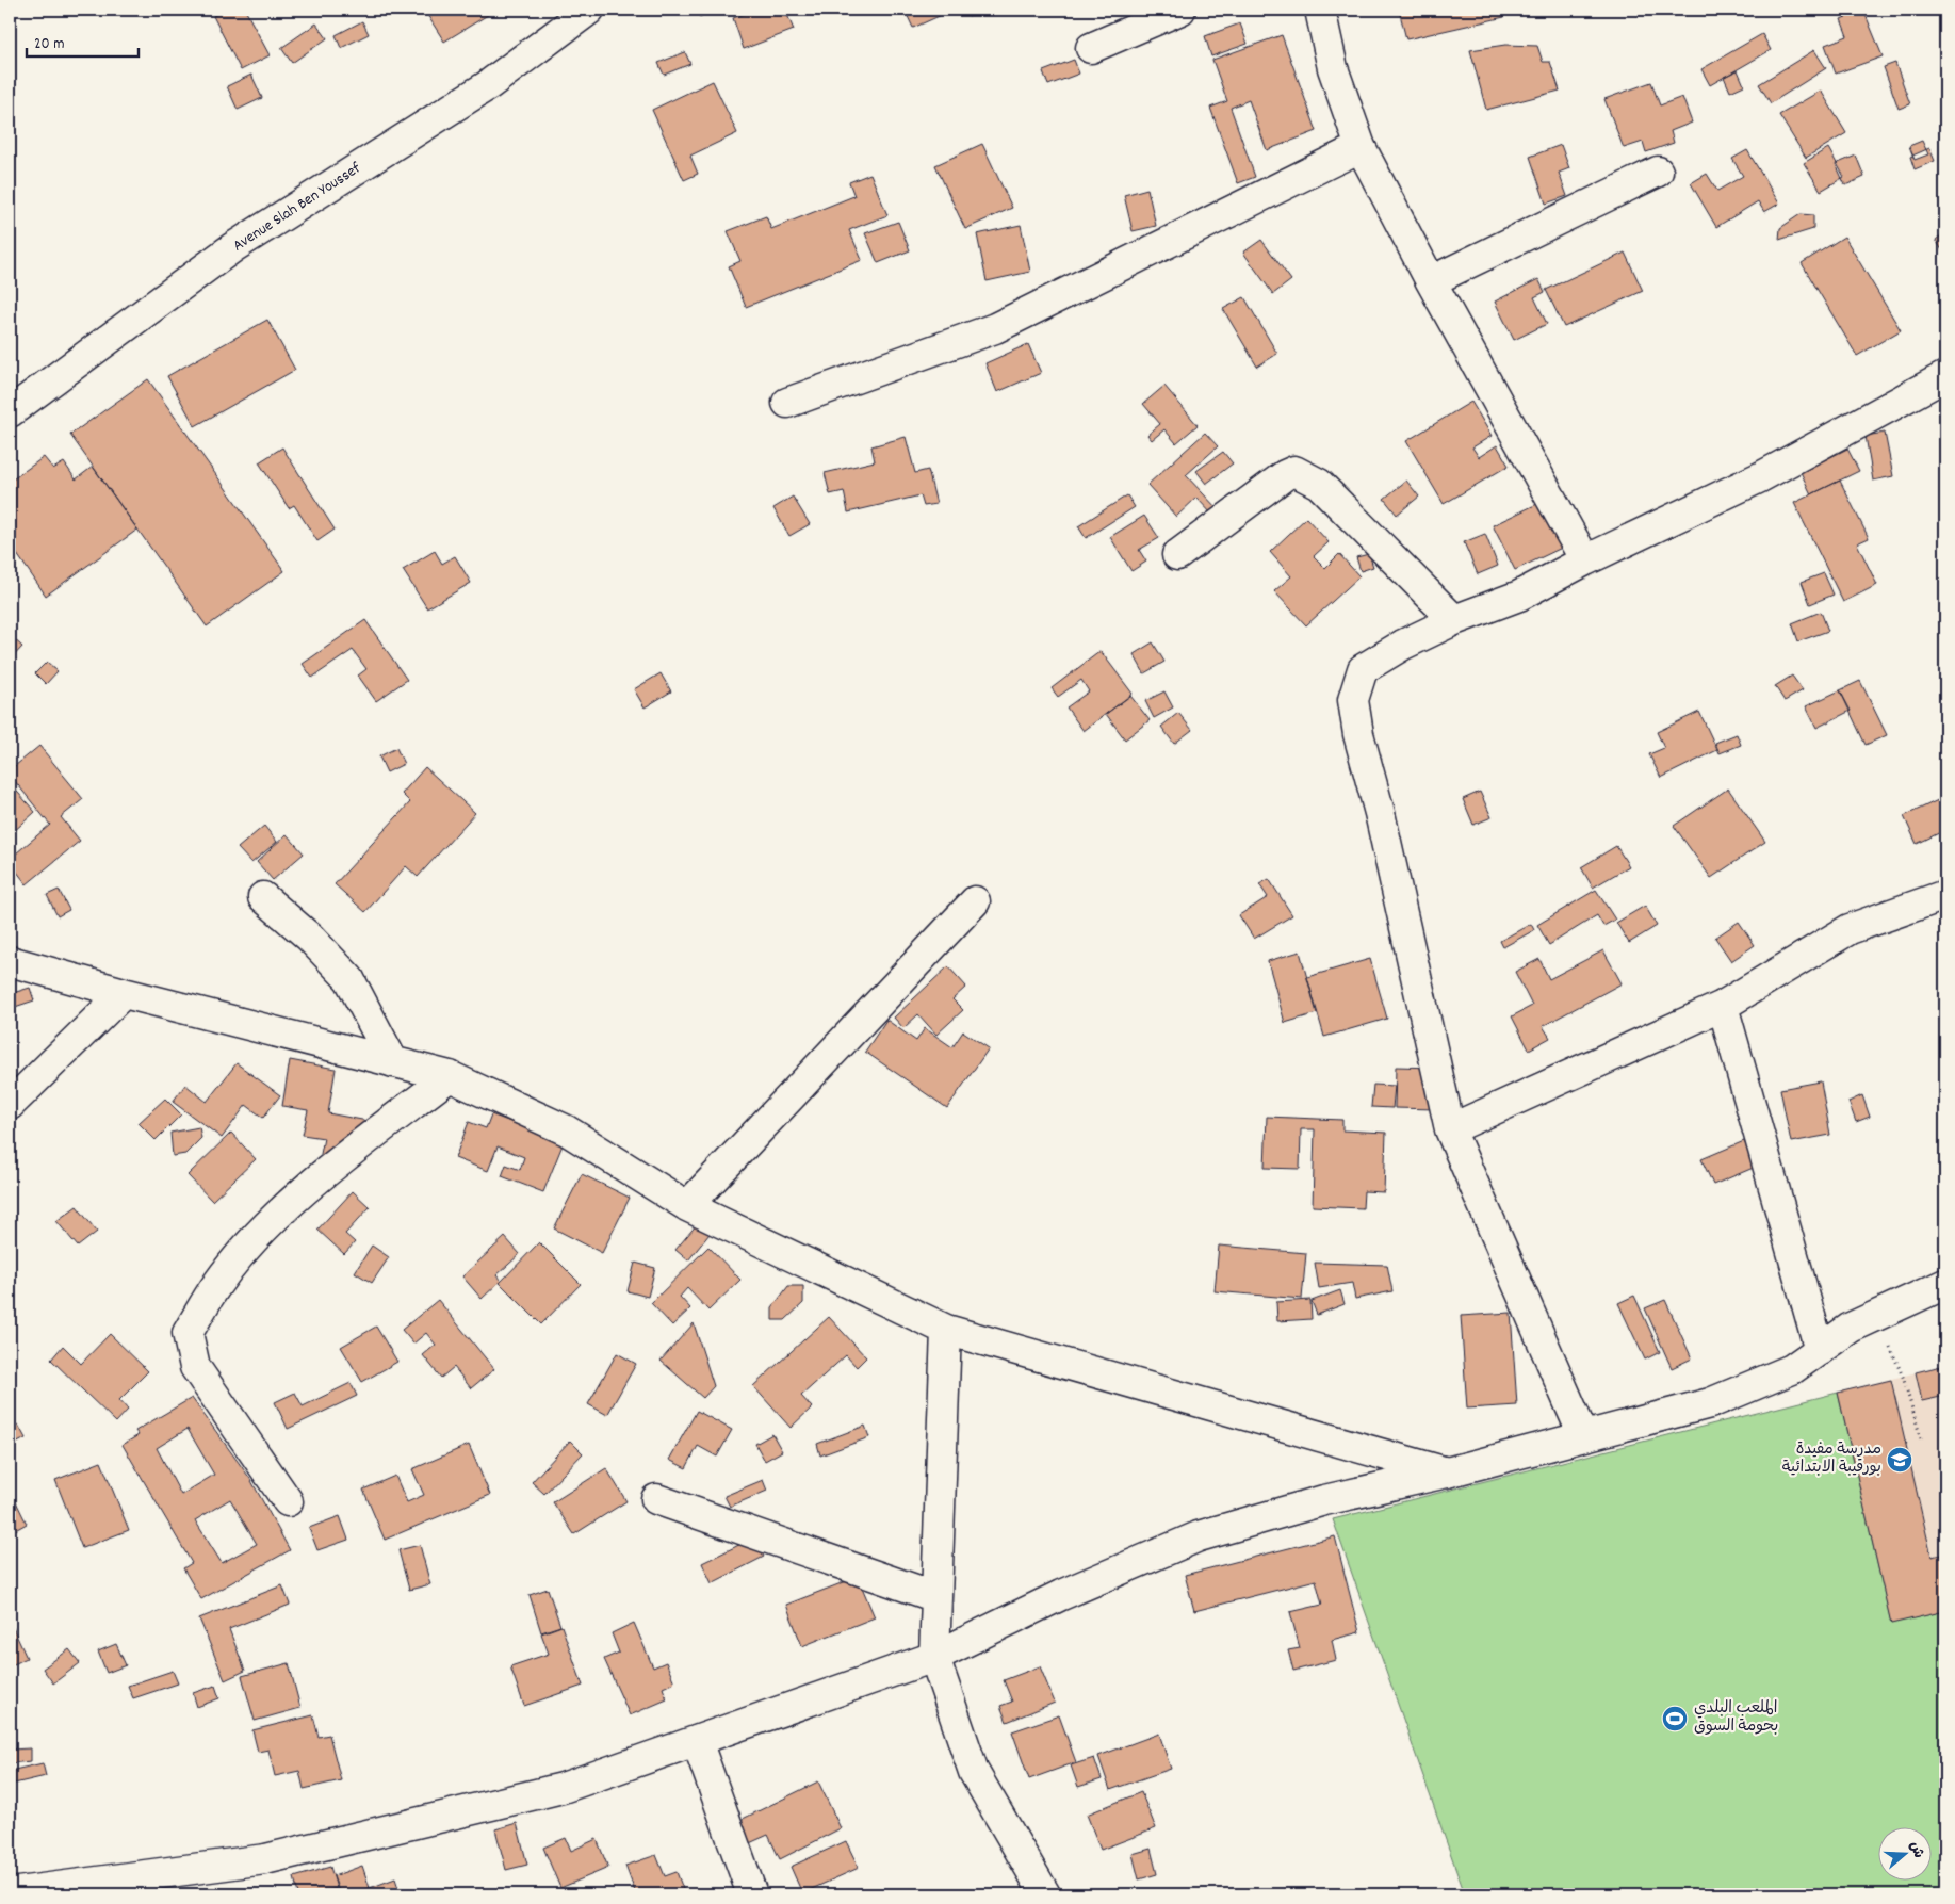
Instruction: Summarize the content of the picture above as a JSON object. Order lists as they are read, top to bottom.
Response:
{
  "streets": {
    "street": ["Avenue Slah Ben Youssef"]
  },
  "places": {
    "school or university": ["مدرسة مفيدة بورقيبة الابتدائية"],
    "sports": ["الملعب البلدي بحومة السوق"]
  },
  "scale_bar": "20 m",
  "north": "right"
}
